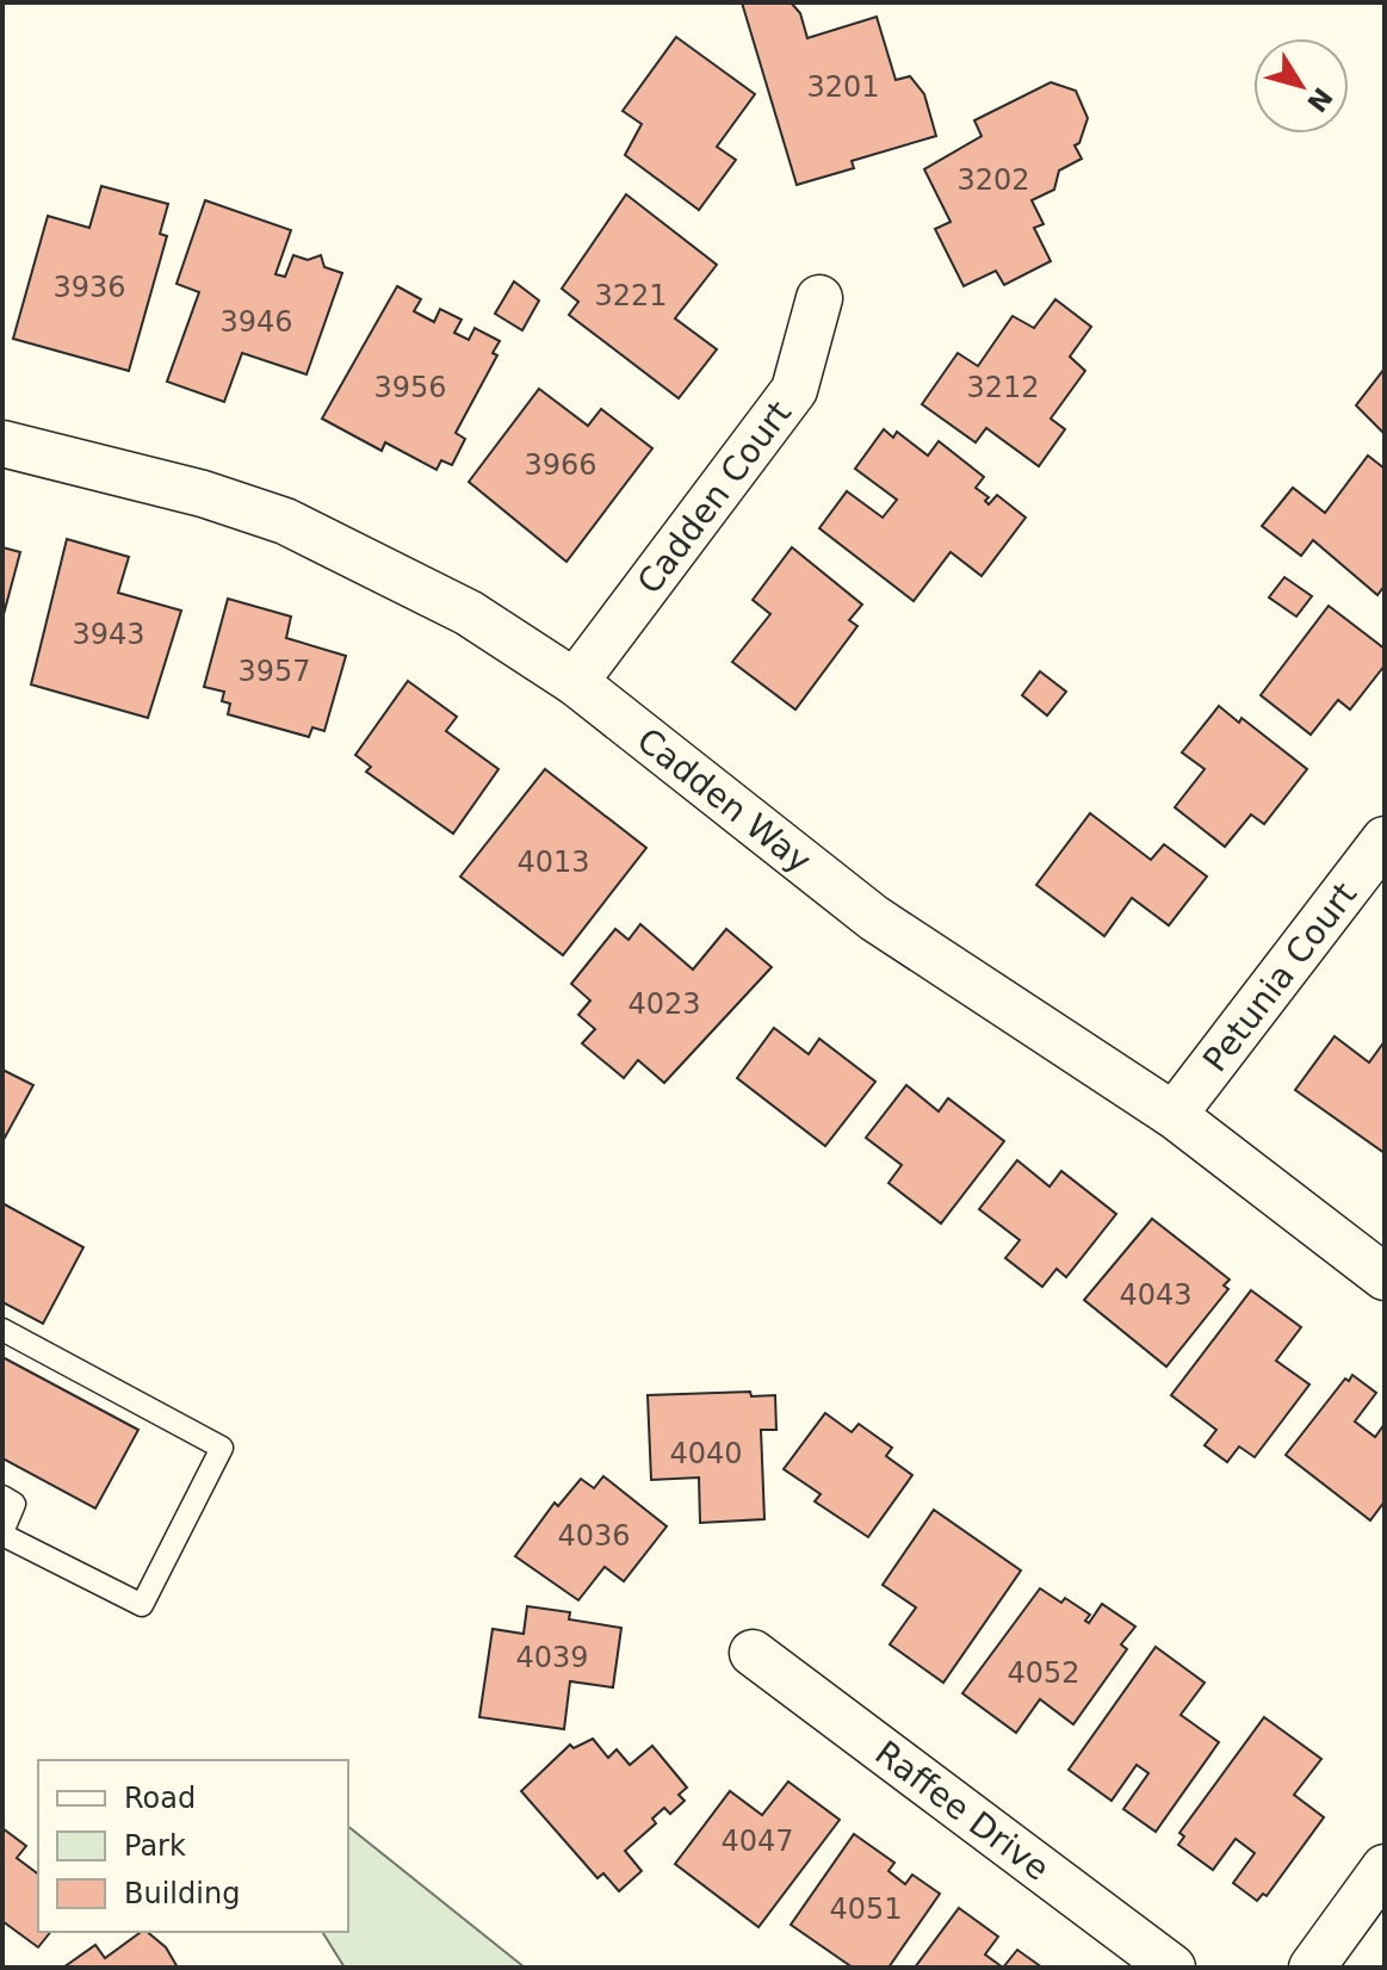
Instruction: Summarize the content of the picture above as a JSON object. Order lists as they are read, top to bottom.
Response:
{
  "streets": {
    "street": [
      "Cadden Court",
      "Cadden Way",
      "Petunia Court",
      "Raffee Drive"
    ]
  },
  "crossings": [
    ["Cadden Court", "Cadden Way"],
    ["Cadden Way", "Petunia Court"]
  ],
  "house_numbers": [
    "3201",
    "3202",
    "3936",
    "3221",
    "3946",
    "3956",
    "3212",
    "3966",
    "3943",
    "3957",
    "4013",
    "4023",
    "4043",
    "4040",
    "4036",
    "4039",
    "4052",
    "4047",
    "4051"
  ],
  "legend": ["Road", "Park", "Building"],
  "north": "bottom right"
}
